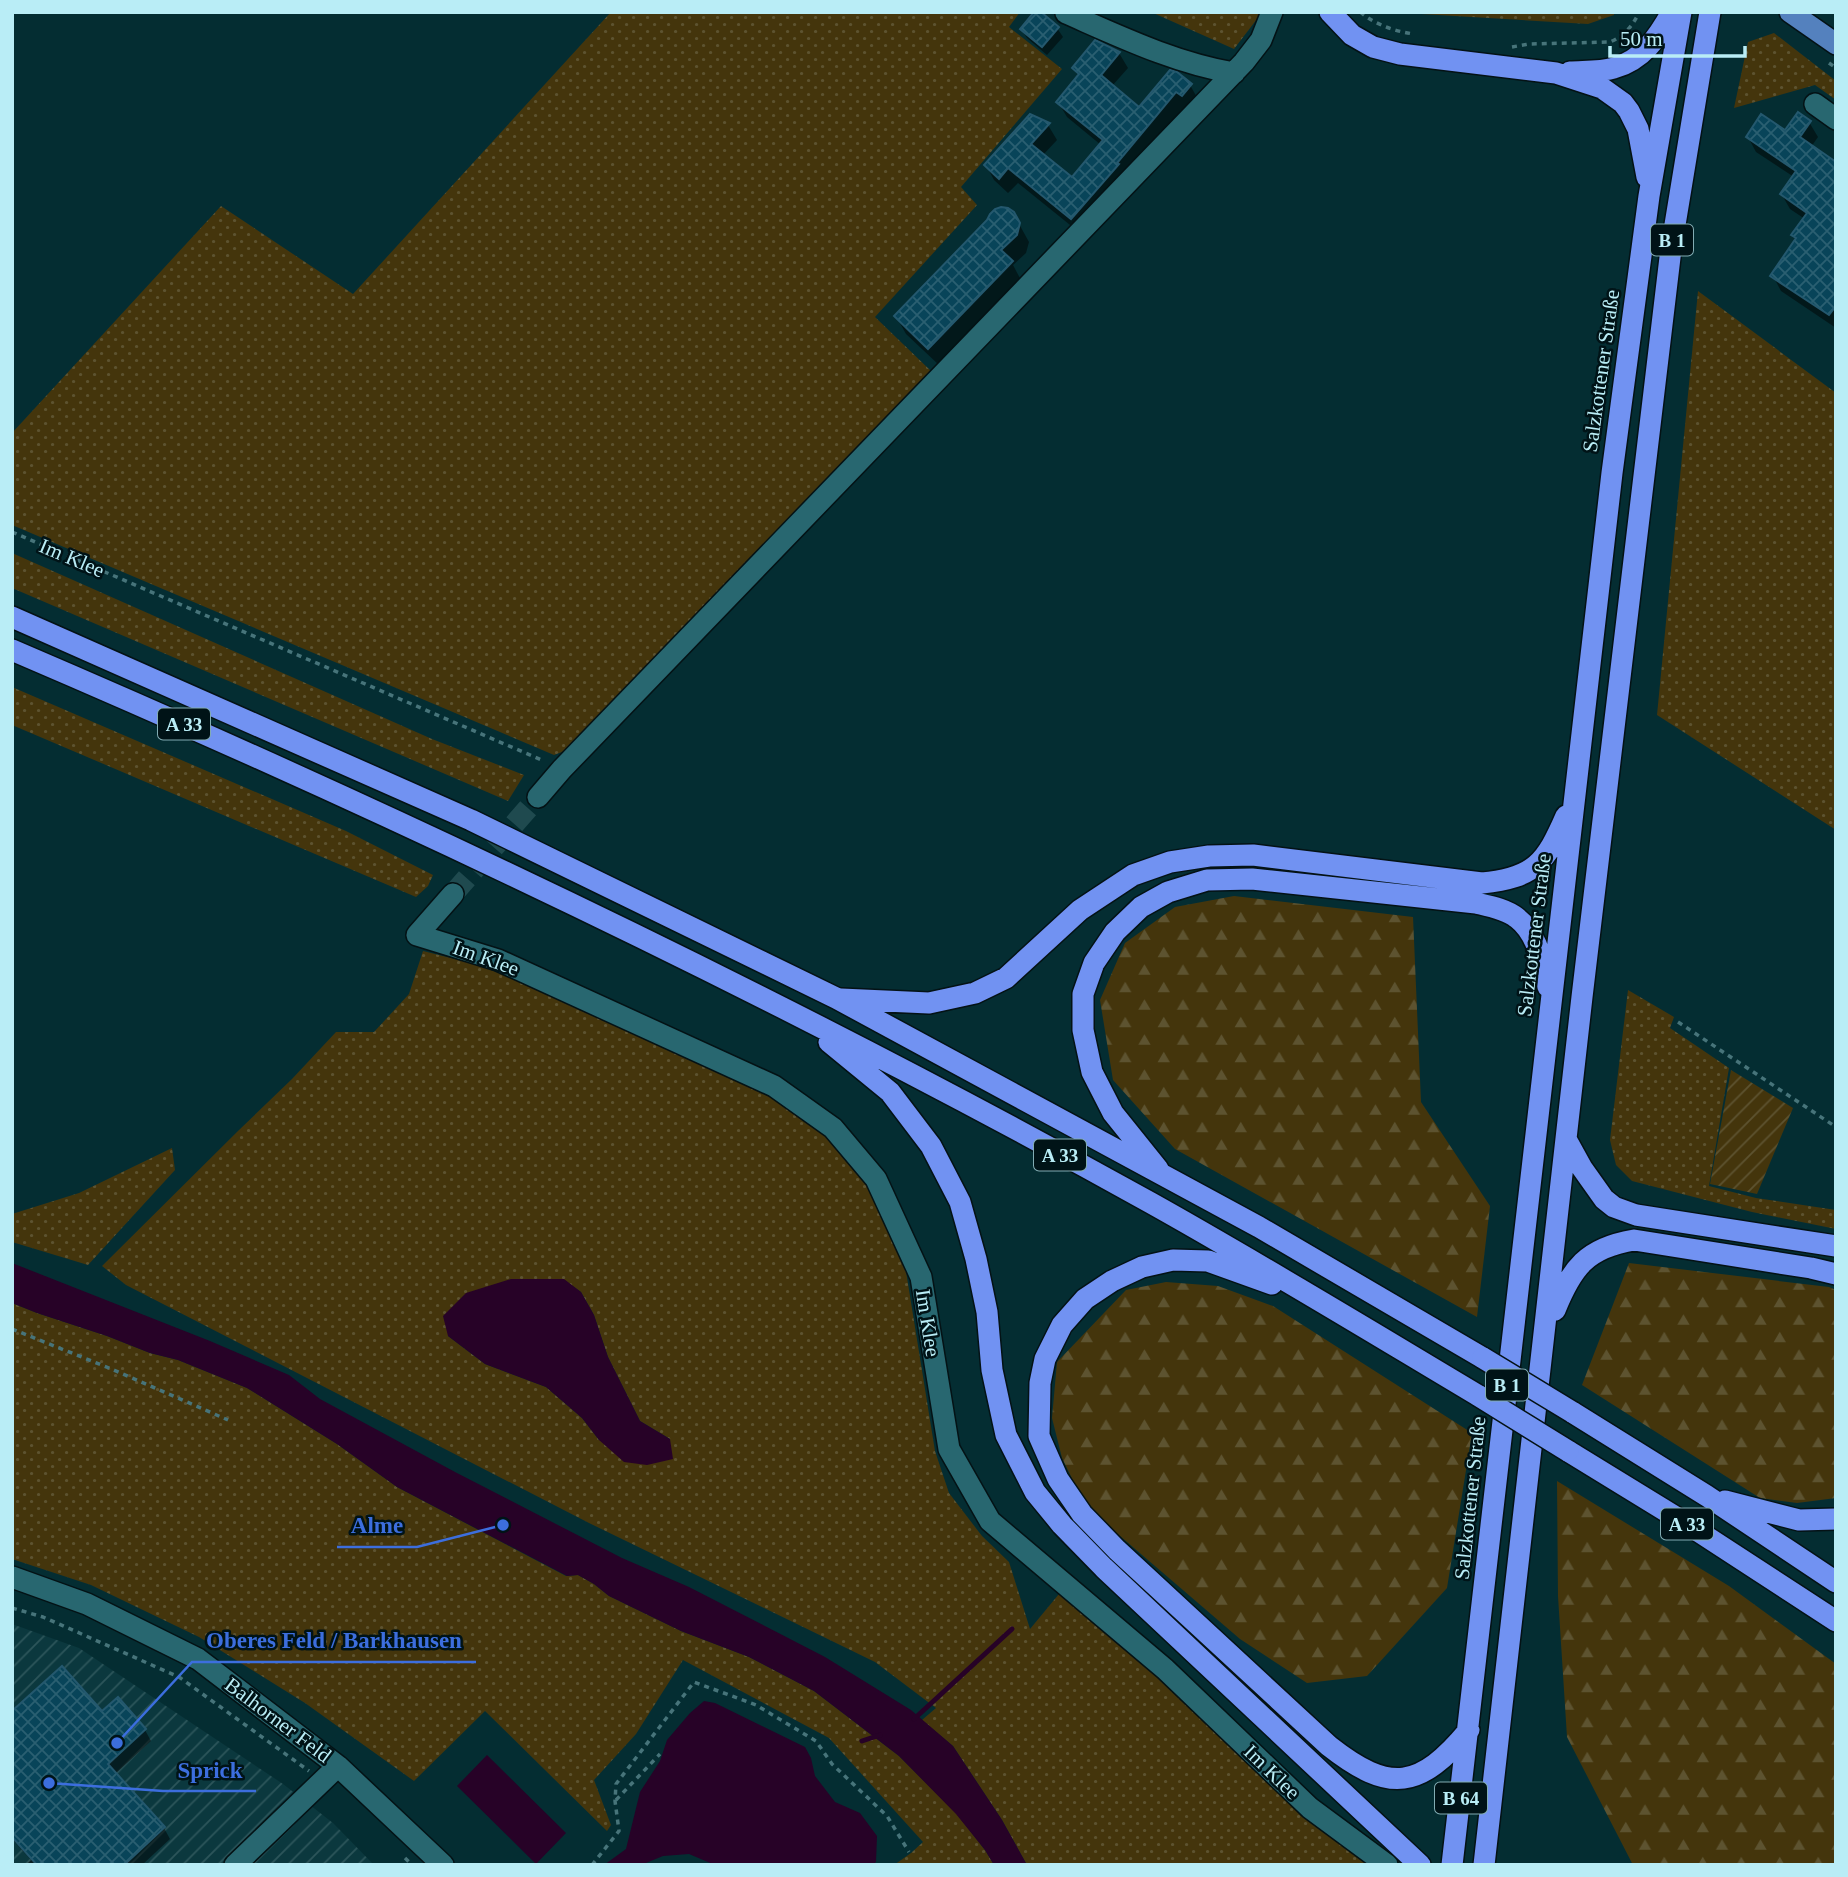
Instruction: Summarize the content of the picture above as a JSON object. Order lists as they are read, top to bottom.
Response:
{
  "streets": {
    "highway": [
      "B 1",
      "Salzkottener Straße",
      "A 33",
      "B 64"
    ],
    "street": ["Im Klee", "Balhorner Feld"]
  },
  "places": ["Alme", "Oberes Feld / Barkhausen", "Sprick"],
  "scale_bar": "50 m"
}
